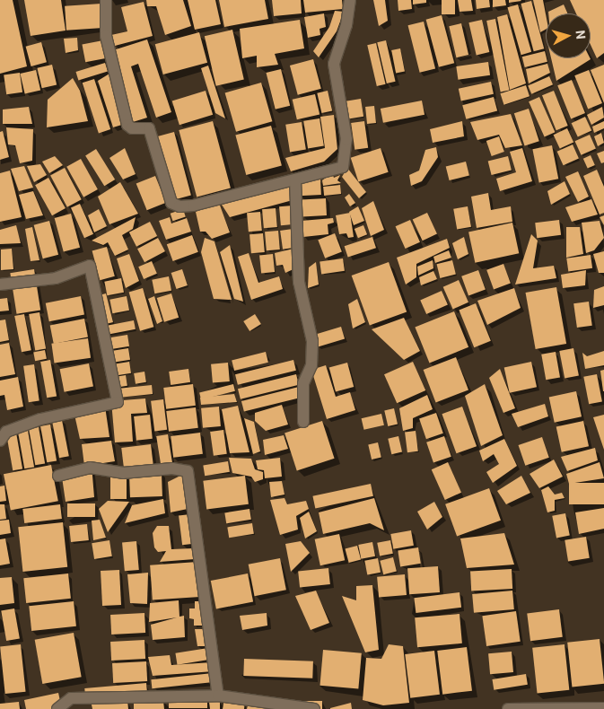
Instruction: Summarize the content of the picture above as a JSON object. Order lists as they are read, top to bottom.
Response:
{
  "north": "right"
}
